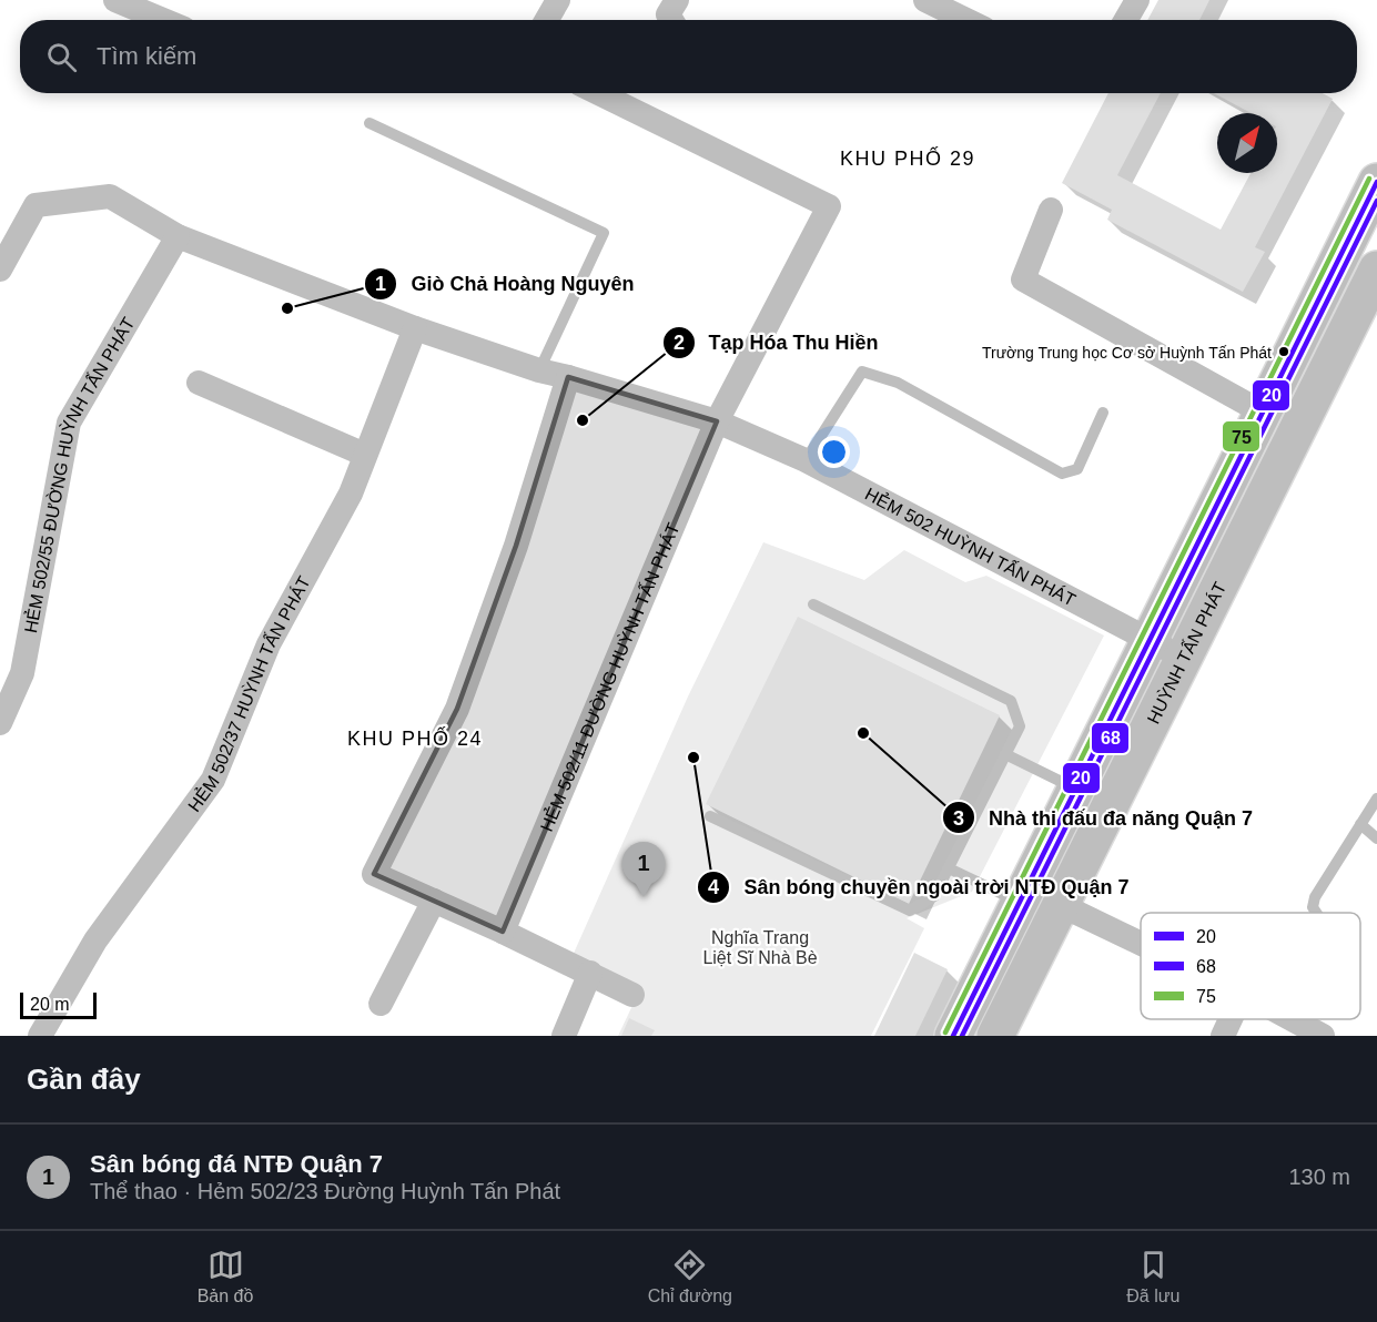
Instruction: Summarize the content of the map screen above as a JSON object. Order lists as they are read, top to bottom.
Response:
{
  "streets": {
    "main road": ["HUỲNH TẤN PHÁT"],
    "street": [
      "HẺM 502/55 ĐƯỜNG HUỲNH TẤN PHÁT",
      "HẺM 502 HUỲNH TẤN PHÁT",
      "HẺM 502/11 ĐƯỜNG HUỲNH TẤN PHÁT",
      "HẺM 502/37 HUỲNH TẤN PHÁT"
    ]
  },
  "crossings": [
    ["HẺM 502/55 ĐƯỜNG HUỲNH TẤN PHÁT", "HẺM 502 HUỲNH TẤN PHÁT"],
    ["HẺM 502 HUỲNH TẤN PHÁT", "HUỲNH TẤN PHÁT"],
    ["HẺM 502 HUỲNH TẤN PHÁT", "HẺM 502/11 ĐƯỜNG HUỲNH TẤN PHÁT"],
    ["HẺM 502 HUỲNH TẤN PHÁT", "HẺM 502/37 HUỲNH TẤN PHÁT"]
  ],
  "districts": ["KHU PHỐ 29", "KHU PHỐ 24"],
  "parks": ["Nghĩa Trang Liệt Sĩ Nhà Bè"],
  "places": [
    "Giò Chả Hoàng Nguyên",
    "Trường Trung học Cơ sở Huỳnh Tấn Phát",
    "Tạp Hóa Thu Hiền",
    "Nhà thi đấu đa năng Quận 7",
    "Sân bóng chuyền ngoài trời NTĐ Quận 7"
  ],
  "lines": ["transit line 75", "transit line 20", "transit line 68"],
  "legend": ["20", "68", "75"],
  "scale_bar": "20 m",
  "north": "top right",
  "page": {
    "search": "Tìm kiếm",
    "pins": "1",
    "scale": "20 m",
    "heading": "Gần đây",
    "list": [
      {
        "mark": "1",
        "name": "Sân bóng đá NTĐ Quận 7",
        "note": "Thể thao · Hẻm 502/23 Đường Huỳnh Tấn Phát",
        "value": "130 m"
      }
    ],
    "nav": ["Bản đồ", "Chỉ đường", "Đã lưu"]
  }
}
